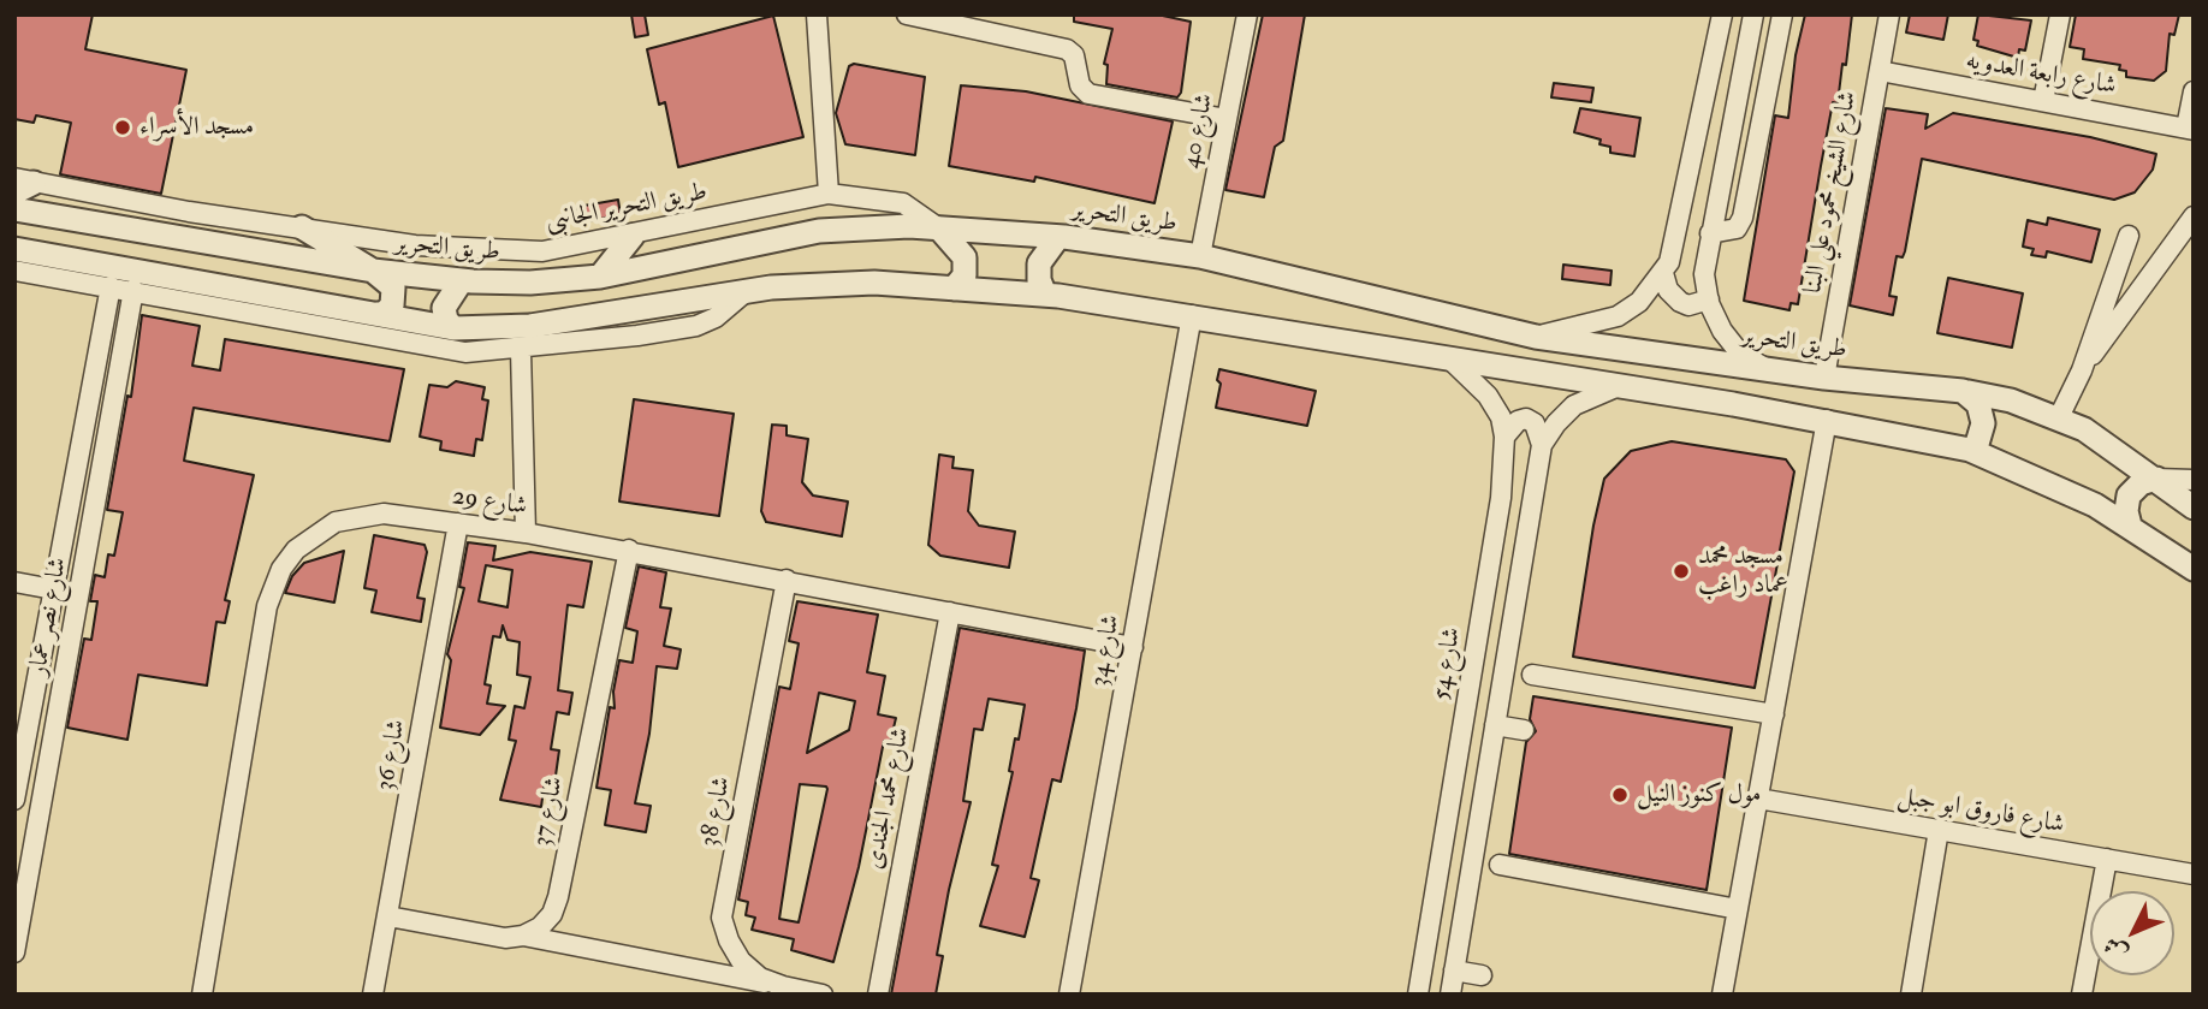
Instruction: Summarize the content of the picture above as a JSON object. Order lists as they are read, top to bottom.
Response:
{
  "streets": {
    "street": [
      "شارع رابعة العدويه",
      "شارع 40",
      "شارع الشيخ محمود علي البنا",
      "طريق التحرير الجانبى",
      "طريق التحرير",
      "شارع 29",
      "شارع نصر عمار",
      "شارع 34",
      "شارع 54",
      "شارع 36",
      "شارع محمد الجندى",
      "شارع 37",
      "شارع 38",
      "شارع فاروق ابو جبل"
    ]
  },
  "crossings": [
    ["شارع رابعة العدويه", "شارع الشيخ محمود علي البنا"],
    ["شارع 40", "طريق التحرير"],
    ["شارع الشيخ محمود علي البنا", "طريق التحرير"],
    ["طريق التحرير الجانبى", "طريق التحرير"],
    ["شارع 29", "شارع 34"],
    ["شارع 29", "شارع 36"],
    ["شارع 29", "شارع محمد الجندى"],
    ["شارع 29", "شارع 37"],
    ["شارع 29", "شارع 38"]
  ],
  "places": ["مسجد الأسراء", "مسجد محمد عماد راغب", "مول كنوز النيل"],
  "north": "bottom left"
}
